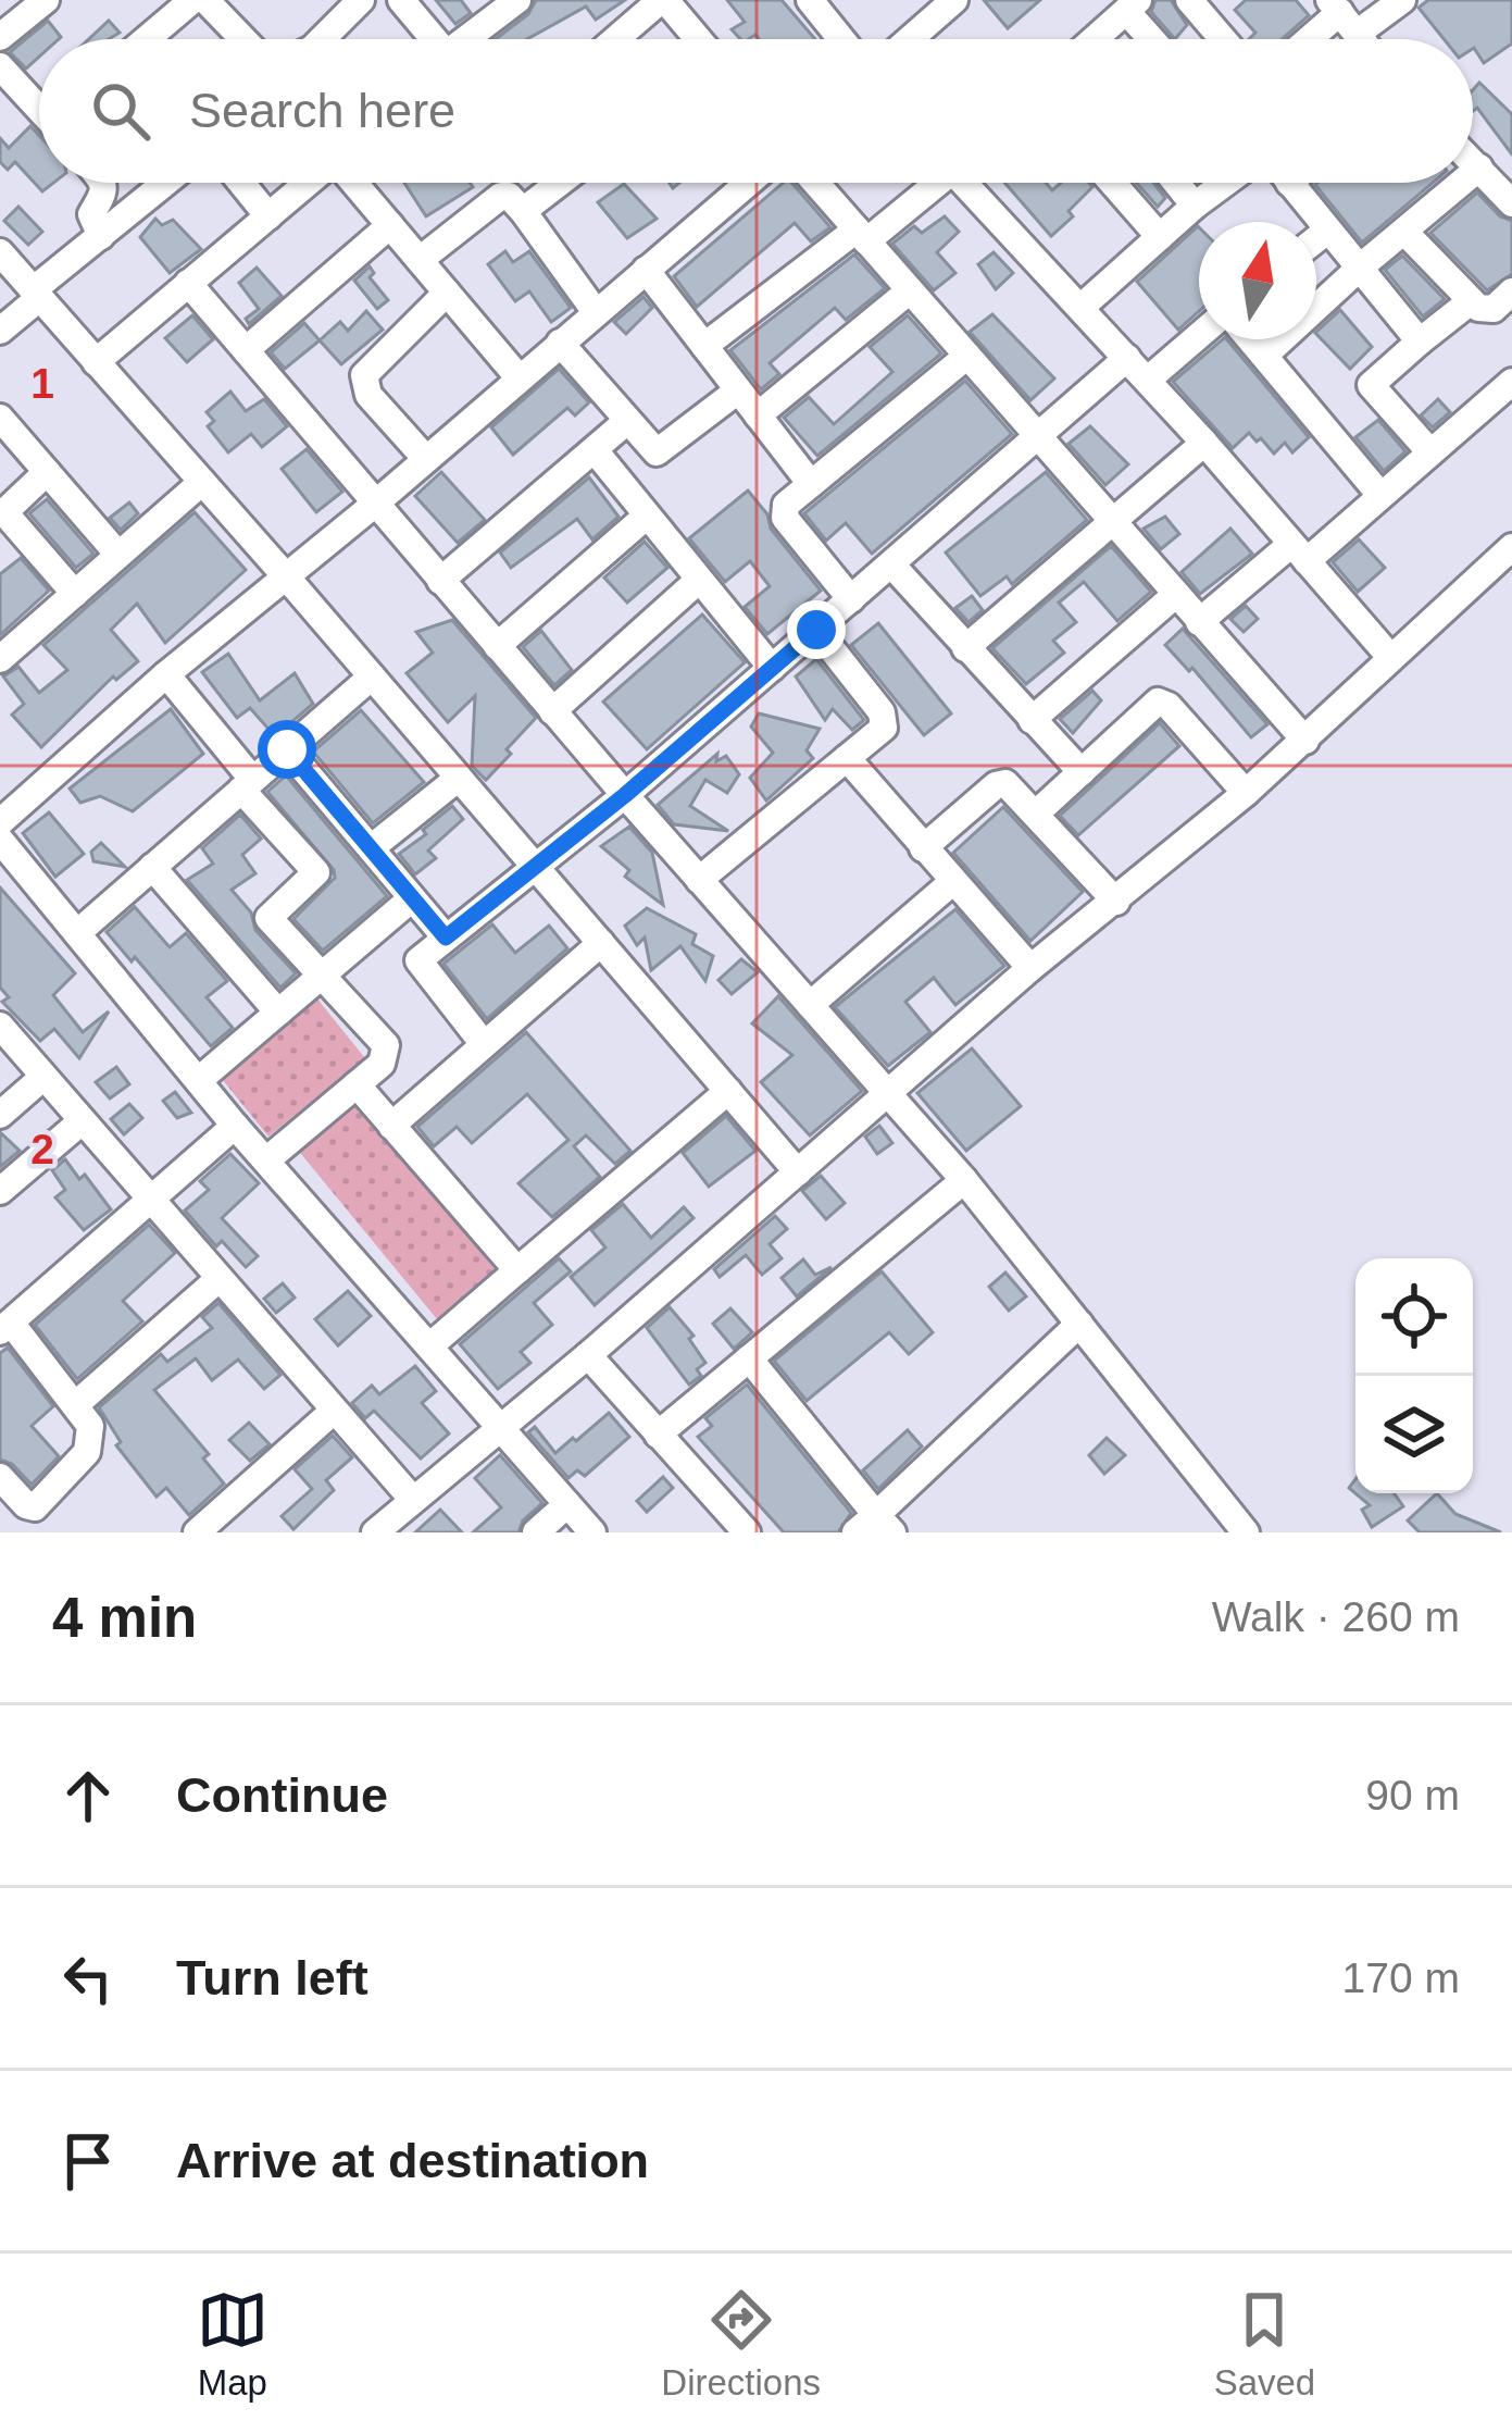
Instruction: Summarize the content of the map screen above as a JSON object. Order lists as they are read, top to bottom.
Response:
{
  "north": "top",
  "page": {
    "search": "Search here",
    "heading": ["4 min", "Walk · 260 m"],
    "list": [
      ["Continue", "90 m"],
      ["Turn left", "170 m"],
      "Arrive at destination"
    ],
    "nav": ["Map", "Directions", "Saved"]
  },
  "grid": {
    "rows": ["1", "2"]
  }
}
